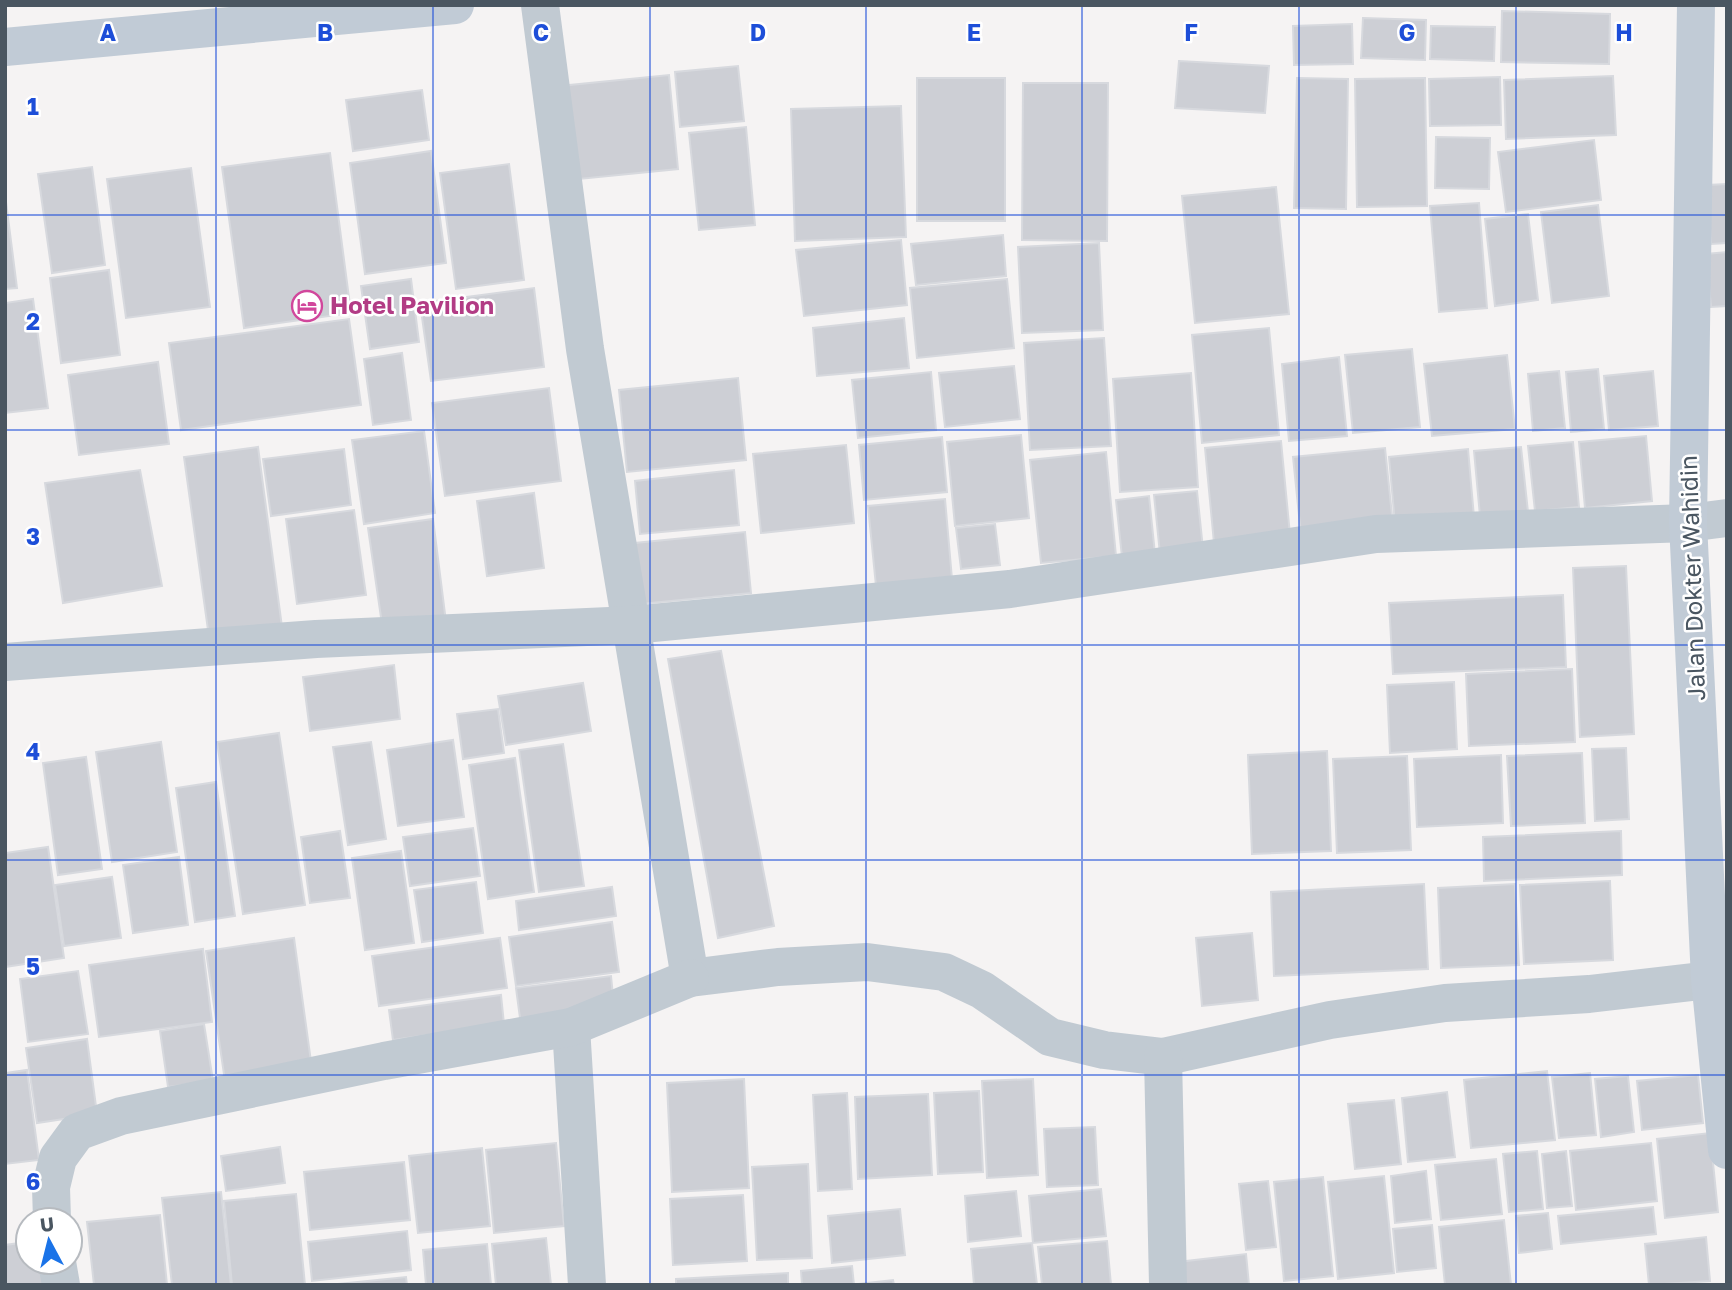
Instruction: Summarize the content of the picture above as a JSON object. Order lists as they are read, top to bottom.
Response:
{
  "streets": {
    "street": ["Jalan Dokter Wahidin"]
  },
  "places": {
    "hotel": ["Hotel Pavilion"]
  },
  "north": "top",
  "grid": {
    "columns": [
      "A",
      "B",
      "C",
      "D",
      "E",
      "F",
      "G",
      "H"
    ],
    "rows": [
      "1",
      "2",
      "3",
      "4",
      "5",
      "6"
    ]
  }
}
